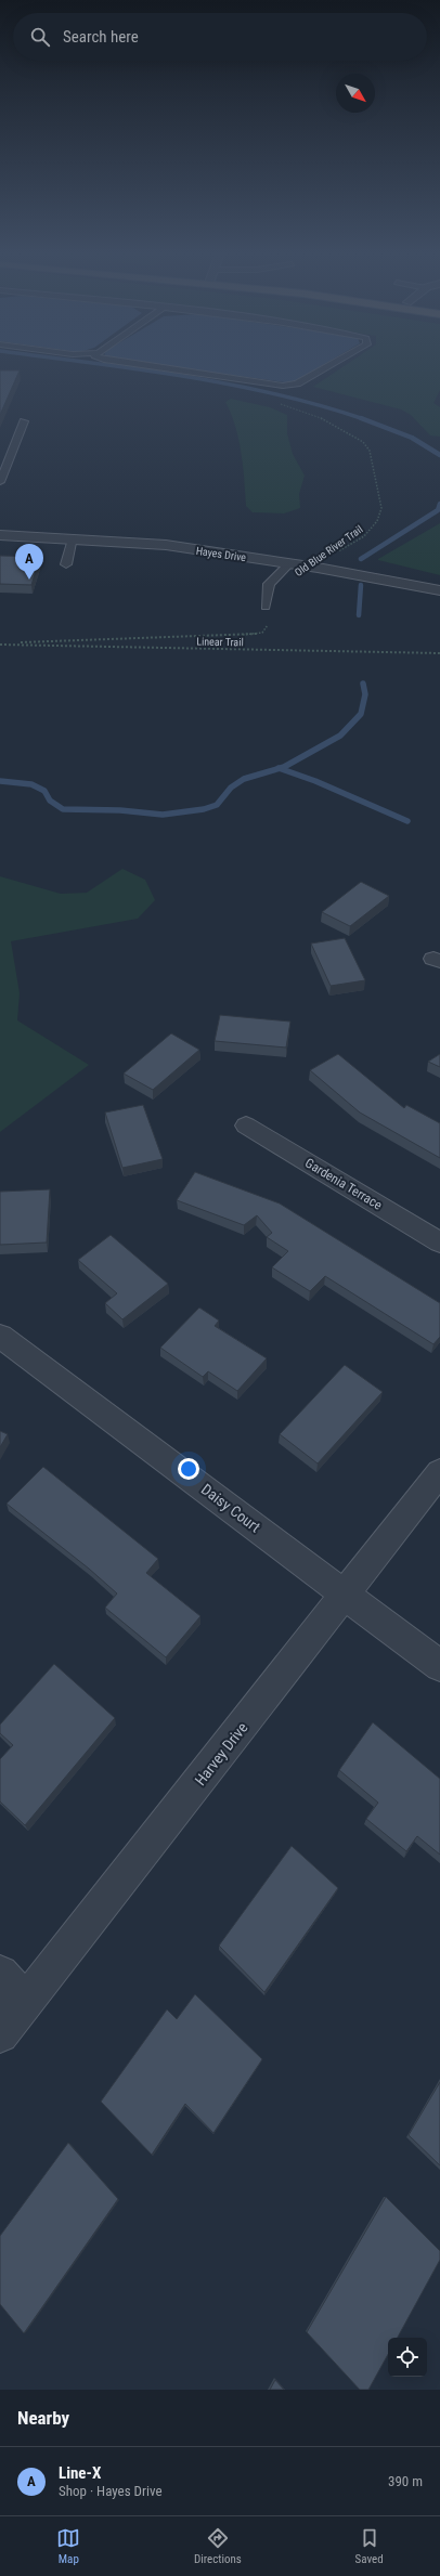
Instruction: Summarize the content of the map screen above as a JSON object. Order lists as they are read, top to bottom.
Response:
{
  "streets": {
    "street": [
      "Hayes Drive",
      "Gardenia Terrace",
      "Daisy Court",
      "Harvey Drive"
    ],
    "path": ["Old Blue River Trail", "Linear Trail"]
  },
  "crossings": [
    ["Old Blue River Trail", "Hayes Drive"],
    ["Daisy Court", "Harvey Drive"]
  ],
  "north": "bottom right",
  "page": {
    "search": "Search here",
    "pins": "A",
    "heading": "Nearby",
    "list": [
      {
        "mark": "A",
        "name": "Line-X",
        "note": "Shop · Hayes Drive",
        "value": "390 m"
      }
    ],
    "nav": ["Map", "Directions", "Saved"]
  }
}
